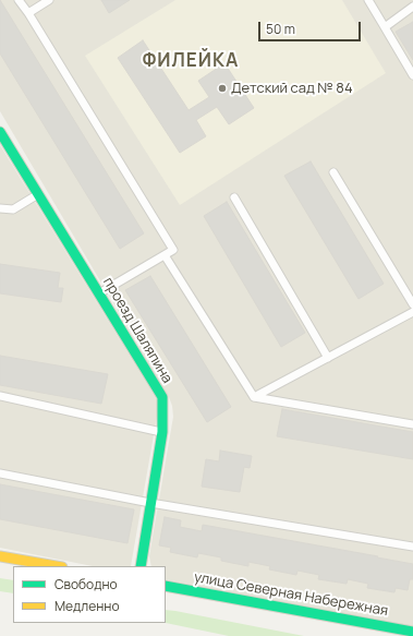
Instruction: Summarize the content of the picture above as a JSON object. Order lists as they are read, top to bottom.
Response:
{
  "streets": {
    "street": ["проезд Шаляпина", "улица Северная Набережная"]
  },
  "districts": ["ФИЛЕЙКА"],
  "places": ["Детский сад № 84"],
  "legend": ["Свободно", "Медленно"],
  "scale_bar": "50 m"
}
